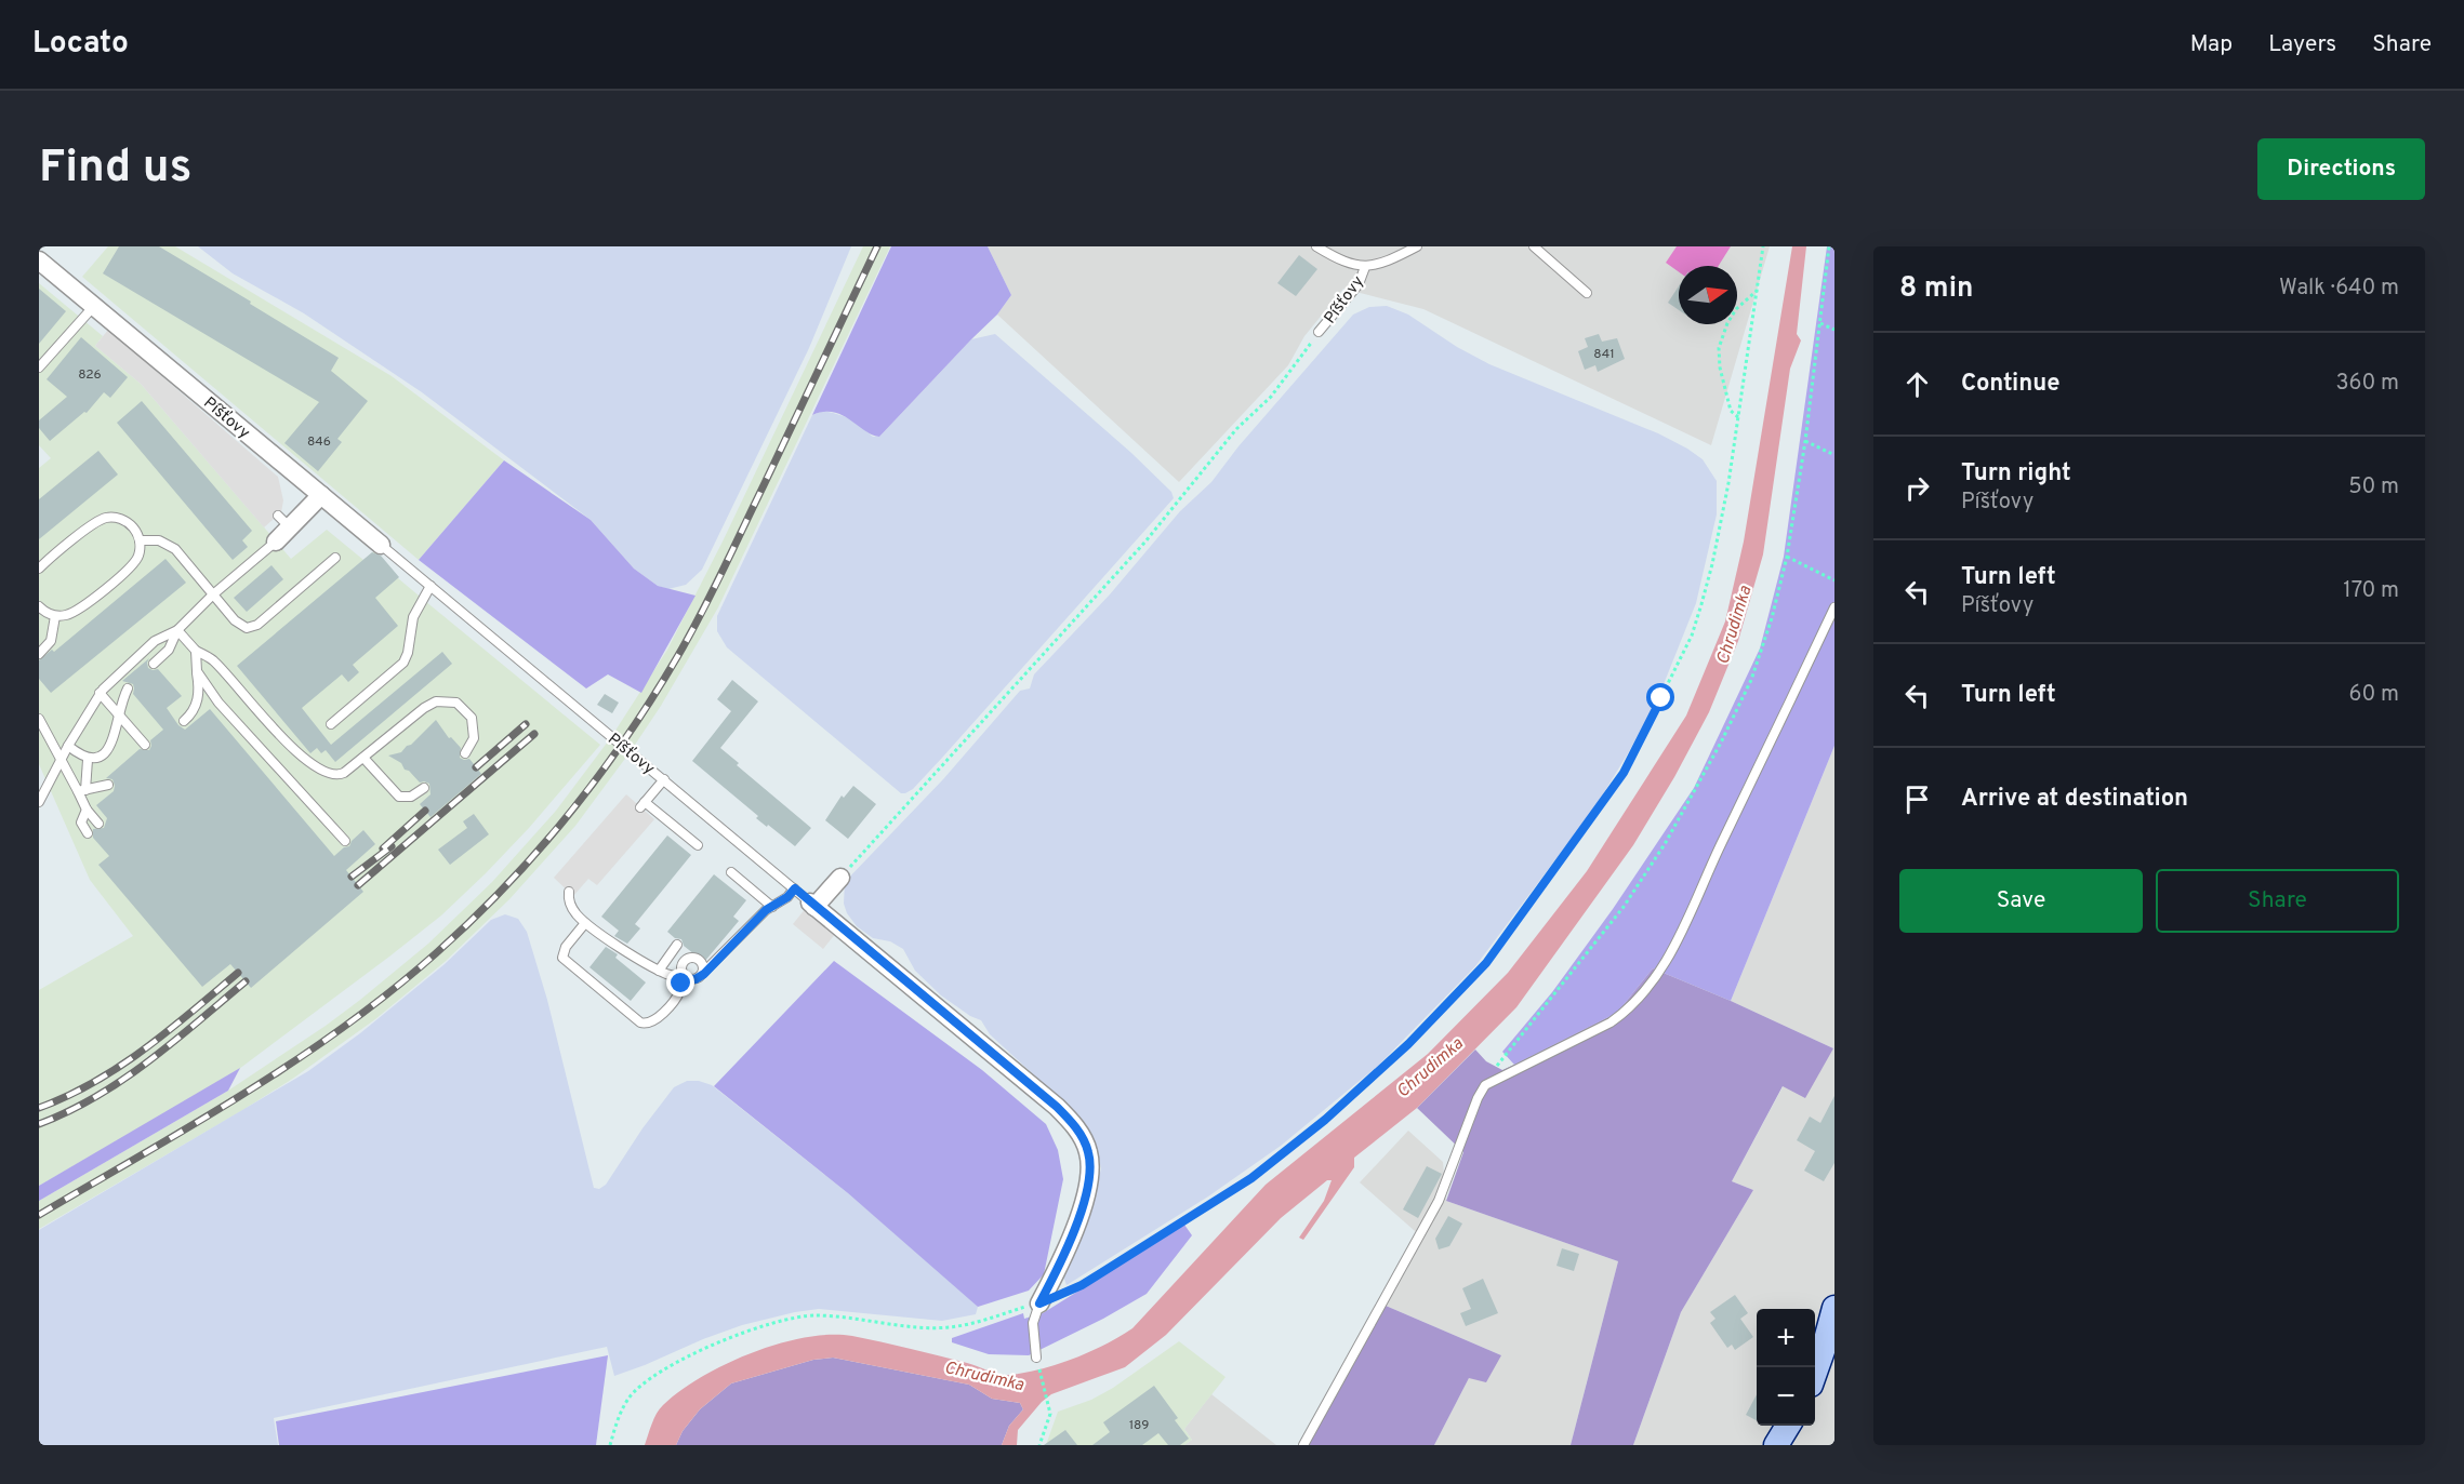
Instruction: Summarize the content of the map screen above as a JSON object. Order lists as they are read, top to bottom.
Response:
{
  "streets": {
    "street": ["Píšťovy"]
  },
  "water": ["Chrudimka"],
  "house_numbers": [
    "841",
    "826",
    "846",
    "189"
  ],
  "north": "right",
  "page": {
    "header": "Locato",
    "nav": ["Map", "Layers", "Share"],
    "buttons": [
      "Directions",
      ["Save", "Share"]
    ],
    "title": "Find us",
    "heading": ["8 min", "Walk · 640 m"],
    "list": [
      ["Continue", "360 m"],
      ["Turn right", "Píšťovy", "50 m"],
      ["Turn left", "Píšťovy", "170 m"],
      ["Turn left", "60 m"],
      "Arrive at destination"
    ],
    "map_buttons": ["+", "−"]
  }
}
